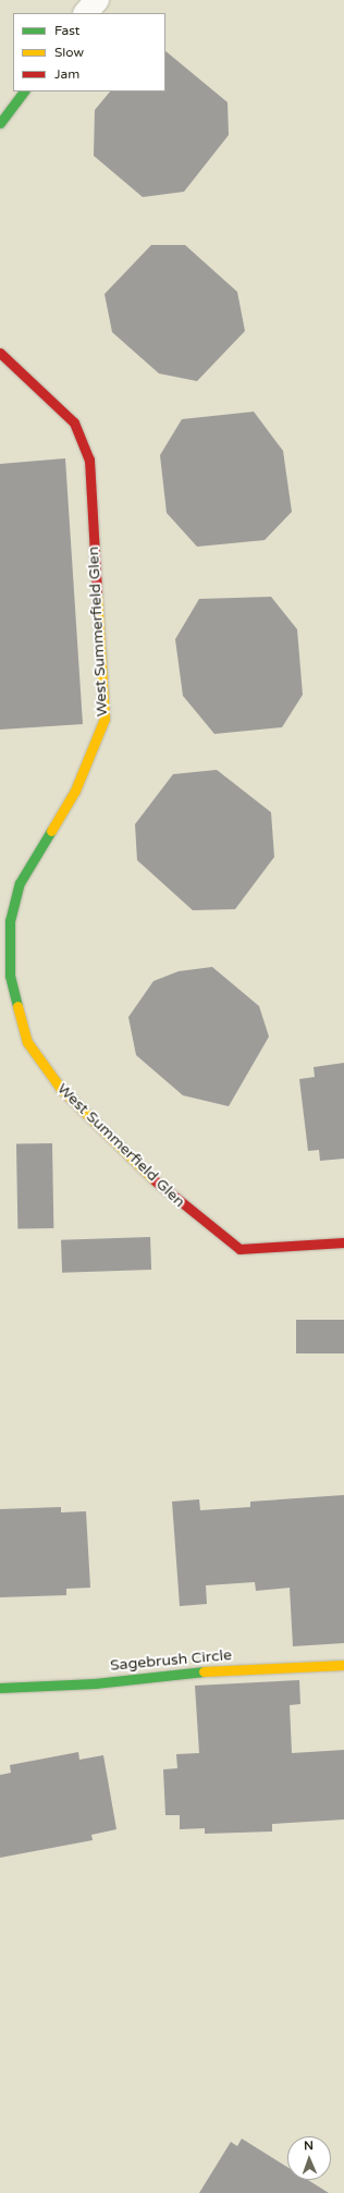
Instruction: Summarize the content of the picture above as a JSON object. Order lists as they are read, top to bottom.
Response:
{
  "streets": {
    "street": ["West Summerfield Glen", "Sagebrush Circle"]
  },
  "legend": ["Fast", "Slow", "Jam"],
  "north": "top"
}
